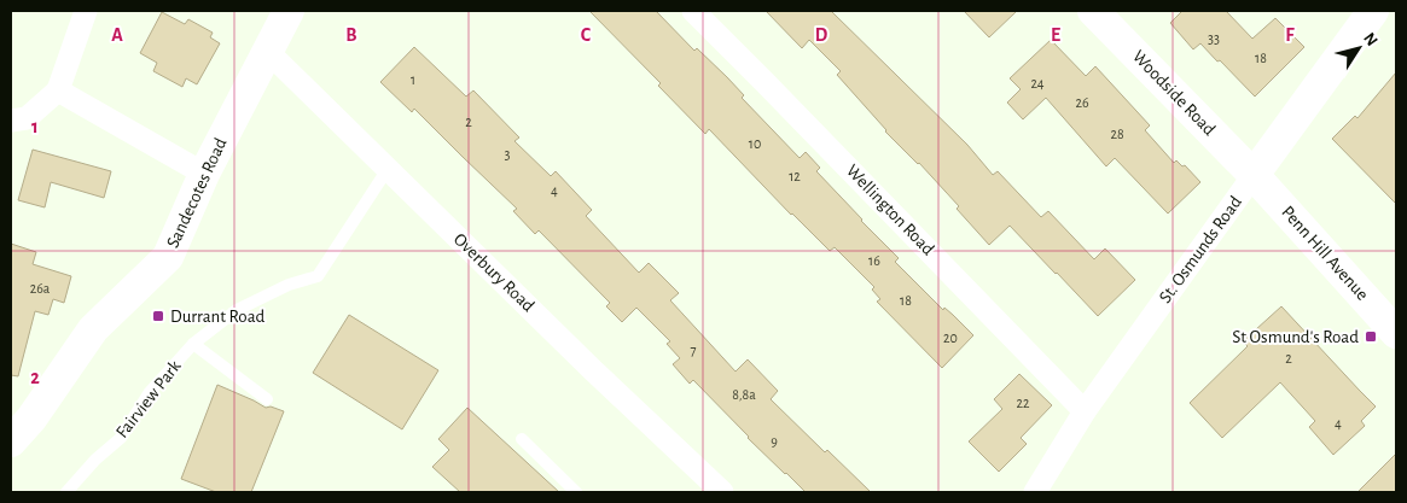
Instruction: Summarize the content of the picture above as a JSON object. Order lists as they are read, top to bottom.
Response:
{
  "streets": {
    "street": [
      "Woodside Road",
      "Sandecotes Road",
      "Wellington Road",
      "St. Osmunds Road",
      "Penn Hill Avenue",
      "Overbury Road"
    ],
    "lane": ["Fairview Park"]
  },
  "crossings": [
    ["Woodside Road", "St. Osmunds Road"],
    ["Woodside Road", "Penn Hill Avenue"],
    ["Sandecotes Road", "Overbury Road"],
    ["Wellington Road", "St. Osmunds Road"],
    ["St. Osmunds Road", "Penn Hill Avenue"],
    ["Overbury Road", "Fairview Park"]
  ],
  "places": {
    "transit": ["Durrant Road", "St Osmund's Road"]
  },
  "house_numbers": [
    "33",
    "18",
    "1",
    "24",
    "26",
    "2",
    "28",
    "10",
    "3",
    "12",
    "4",
    "16",
    "26a",
    "18",
    "20",
    "7",
    "2",
    "8,8a",
    "22",
    "4",
    "9"
  ],
  "north": "top right",
  "grid": {
    "columns": [
      "A",
      "B",
      "C",
      "D",
      "E",
      "F"
    ],
    "rows": ["1", "2"]
  }
}
